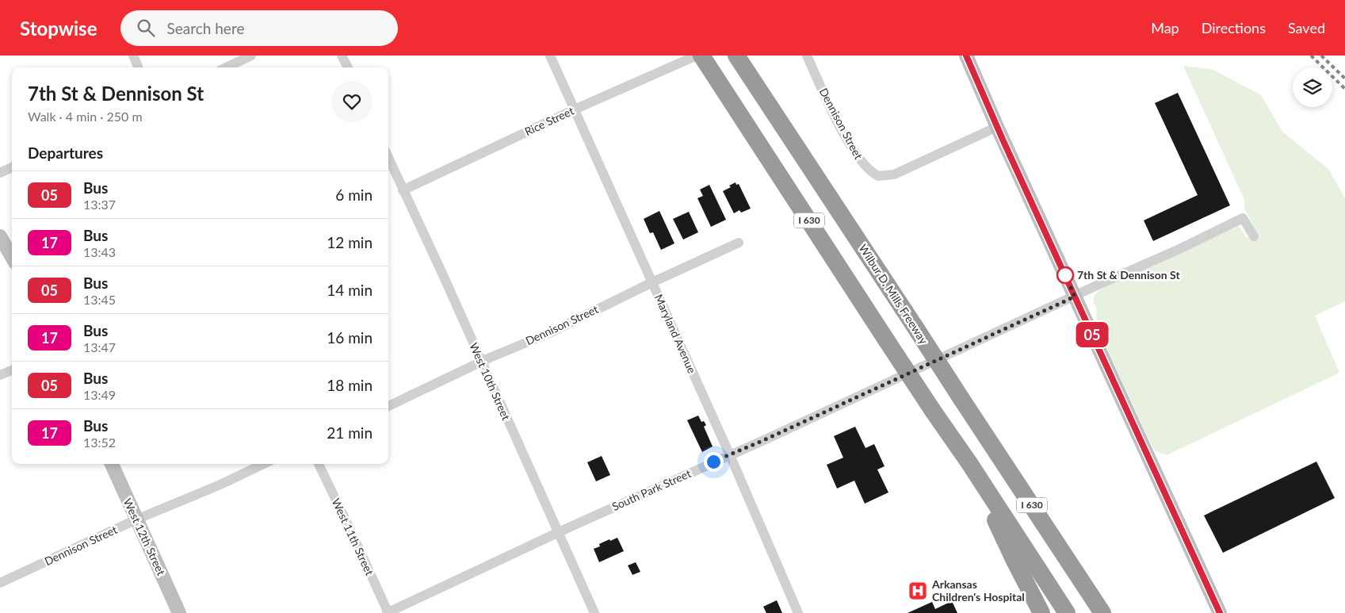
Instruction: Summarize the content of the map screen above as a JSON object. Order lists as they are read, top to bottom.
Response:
{
  "streets": {
    "highway": ["I 630", "Wilbur D. Mills Freeway"],
    "street": [
      "Rice Street",
      "Dennison Street",
      "Maryland Avenue",
      "West 10th Street",
      "South Park Street",
      "West 12th Street",
      "West 11th Street"
    ]
  },
  "crossings": [
    ["Rice Street", "Maryland Avenue"],
    ["Rice Street", "West 10th Street"],
    ["Dennison Street", "Maryland Avenue"],
    ["Dennison Street", "West 10th Street"],
    ["Dennison Street", "West 12th Street"],
    ["Maryland Avenue", "South Park Street"],
    ["West 10th Street", "South Park Street"],
    ["South Park Street", "West 11th Street"]
  ],
  "places": {
    "other": ["7th St & Dennison St"],
    "hospital": ["Arkansas Children's Hospital"]
  },
  "lines": ["bus line 05"],
  "page": {
    "header": "Stopwise",
    "search": "Search here",
    "nav": ["Map", "Directions", "Saved"],
    "on_map": "05",
    "heading": [
      ["7th St & Dennison St", "Walk · 4 min · 250 m"],
      "Departures"
    ],
    "list": [
      {
        "mark": "05",
        "name": "Bus",
        "note": "13:37",
        "value": "6 min"
      },
      {
        "mark": "17",
        "name": "Bus",
        "note": "13:43",
        "value": "12 min"
      },
      {
        "mark": "05",
        "name": "Bus",
        "note": "13:45",
        "value": "14 min"
      },
      {
        "mark": "17",
        "name": "Bus",
        "note": "13:47",
        "value": "16 min"
      },
      {
        "mark": "05",
        "name": "Bus",
        "note": "13:49",
        "value": "18 min"
      },
      {
        "mark": "17",
        "name": "Bus",
        "note": "13:52",
        "value": "21 min"
      }
    ]
  }
}
